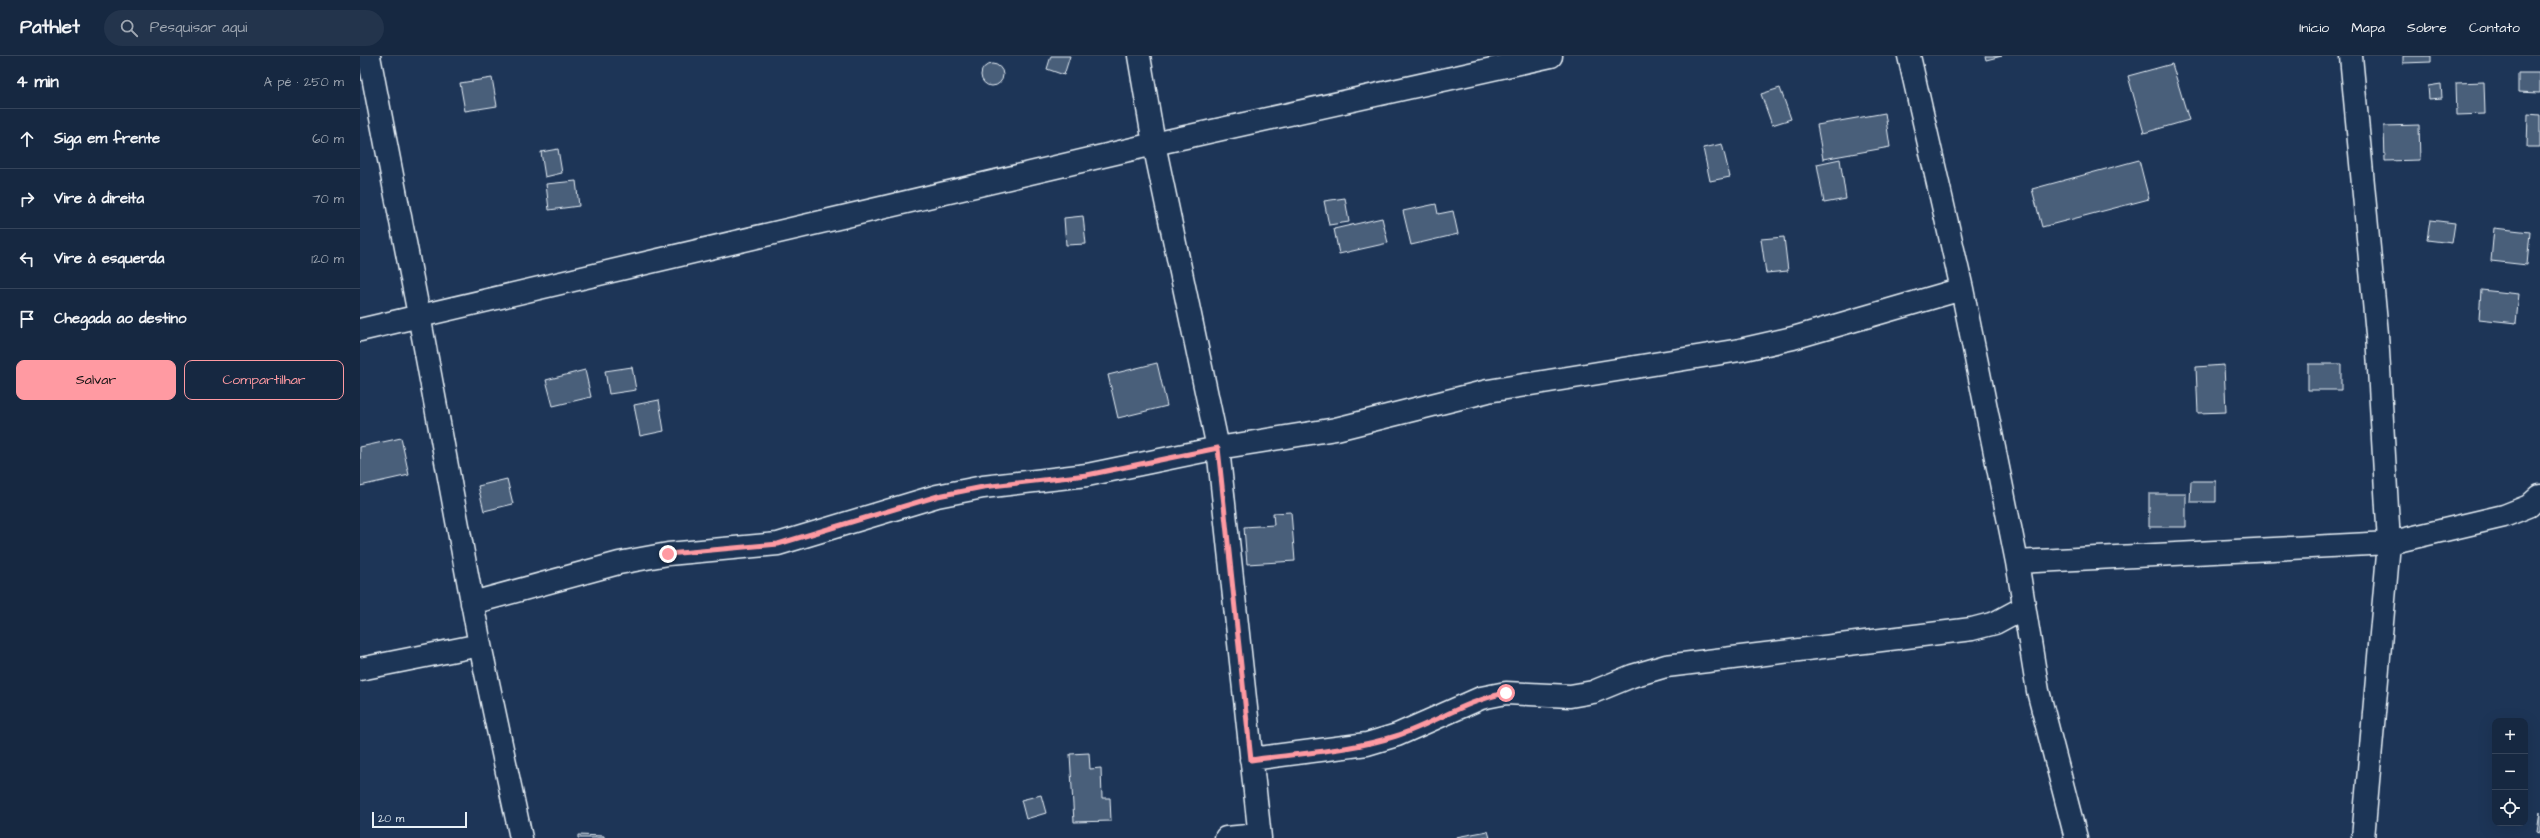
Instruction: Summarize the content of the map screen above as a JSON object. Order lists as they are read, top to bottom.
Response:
{
  "scale_bar": "20 m",
  "page": {
    "header": "Pathlet",
    "search": "Pesquisar aqui",
    "nav": [
      "Início",
      "Mapa",
      "Sobre",
      "Contato"
    ],
    "heading": ["4 min", "A pé · 250 m"],
    "list": [
      ["Siga em frente", "60 m"],
      ["Vire à direita", "70 m"],
      ["Vire à esquerda", "120 m"],
      "Chegada ao destino"
    ],
    "buttons": ["Salvar", "Compartilhar"],
    "map_buttons": ["+", "−"],
    "scale": "20 m"
  }
}
